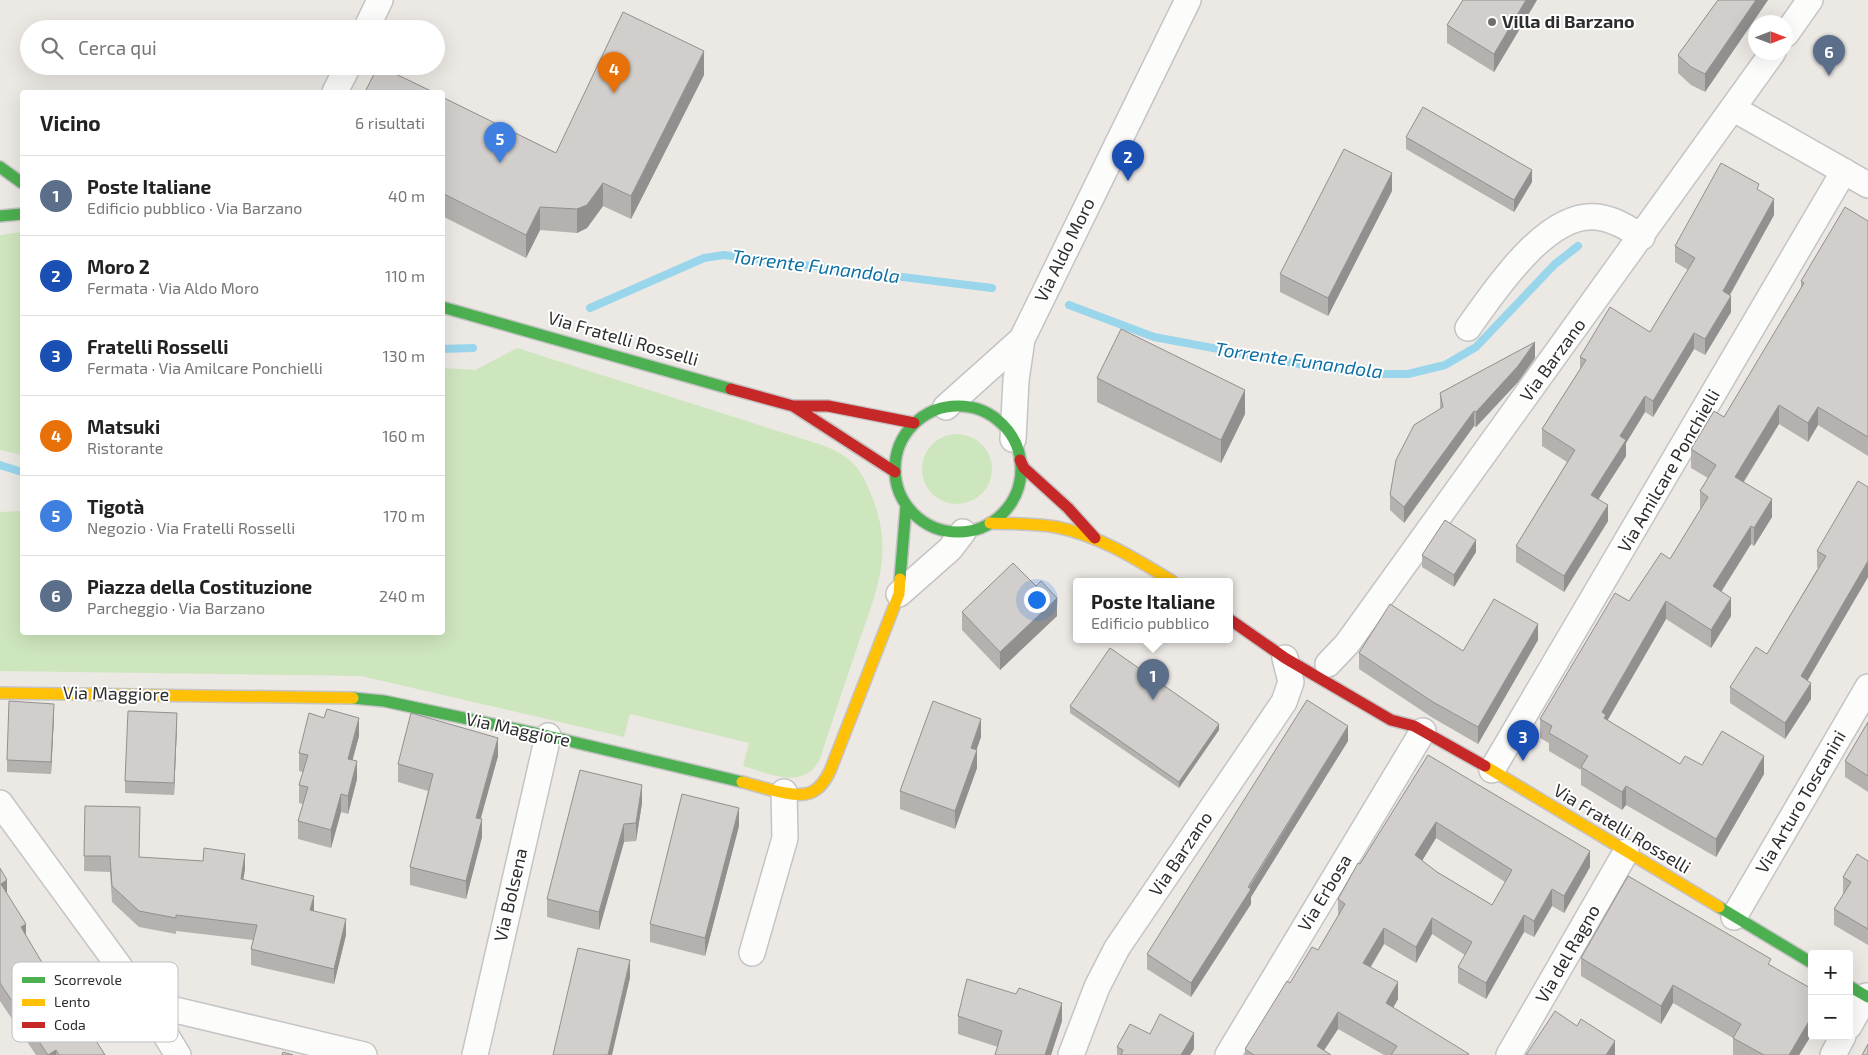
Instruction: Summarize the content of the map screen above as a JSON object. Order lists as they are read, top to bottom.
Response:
{
  "streets": {
    "street": [
      "Via Aldo Moro",
      "Via Fratelli Rosselli",
      "Via Barzano",
      "Via Amilcare Ponchielli",
      "Via Maggiore",
      "Via Arturo Toscanini",
      "Via Erbosa",
      "Via Bolsena",
      "Via del Ragno"
    ]
  },
  "crossings": [
    ["Via Aldo Moro", "Via Maggiore"],
    ["Via Fratelli Rosselli", "Via Barzano"],
    ["Via Fratelli Rosselli", "Via Amilcare Ponchielli"],
    ["Via Fratelli Rosselli", "Via Arturo Toscanini"],
    ["Via Fratelli Rosselli", "Via Erbosa"],
    ["Via Fratelli Rosselli", "Via del Ragno"],
    ["Via Maggiore", "Via Bolsena"]
  ],
  "water": ["Torrente Funandola"],
  "places": ["Villa di Barzano"],
  "legend": ["Scorrevole", "Lento", "Coda"],
  "north": "right",
  "page": {
    "search": "Cerca qui",
    "pins": [
      "6",
      "4",
      "5",
      "2",
      "1",
      "3"
    ],
    "heading": ["Vicino", "6 risultati"],
    "list": [
      {
        "mark": "1",
        "name": "Poste Italiane",
        "note": "Edificio pubblico · Via Barzano",
        "value": "40 m"
      },
      {
        "mark": "2",
        "name": "Moro 2",
        "note": "Fermata · Via Aldo Moro",
        "value": "110 m"
      },
      {
        "mark": "3",
        "name": "Fratelli Rosselli",
        "note": "Fermata · Via Amilcare Ponchielli",
        "value": "130 m"
      },
      {
        "mark": "4",
        "name": "Matsuki",
        "note": "Ristorante",
        "value": "160 m"
      },
      {
        "mark": "5",
        "name": "Tigotà",
        "note": "Negozio · Via Fratelli Rosselli",
        "value": "170 m"
      },
      {
        "mark": "6",
        "name": "Piazza della Costituzione",
        "note": "Parcheggio · Via Barzano",
        "value": "240 m"
      }
    ],
    "popup": ["Poste Italiane", "Edificio pubblico"],
    "map_buttons": ["+", "−"]
  }
}
